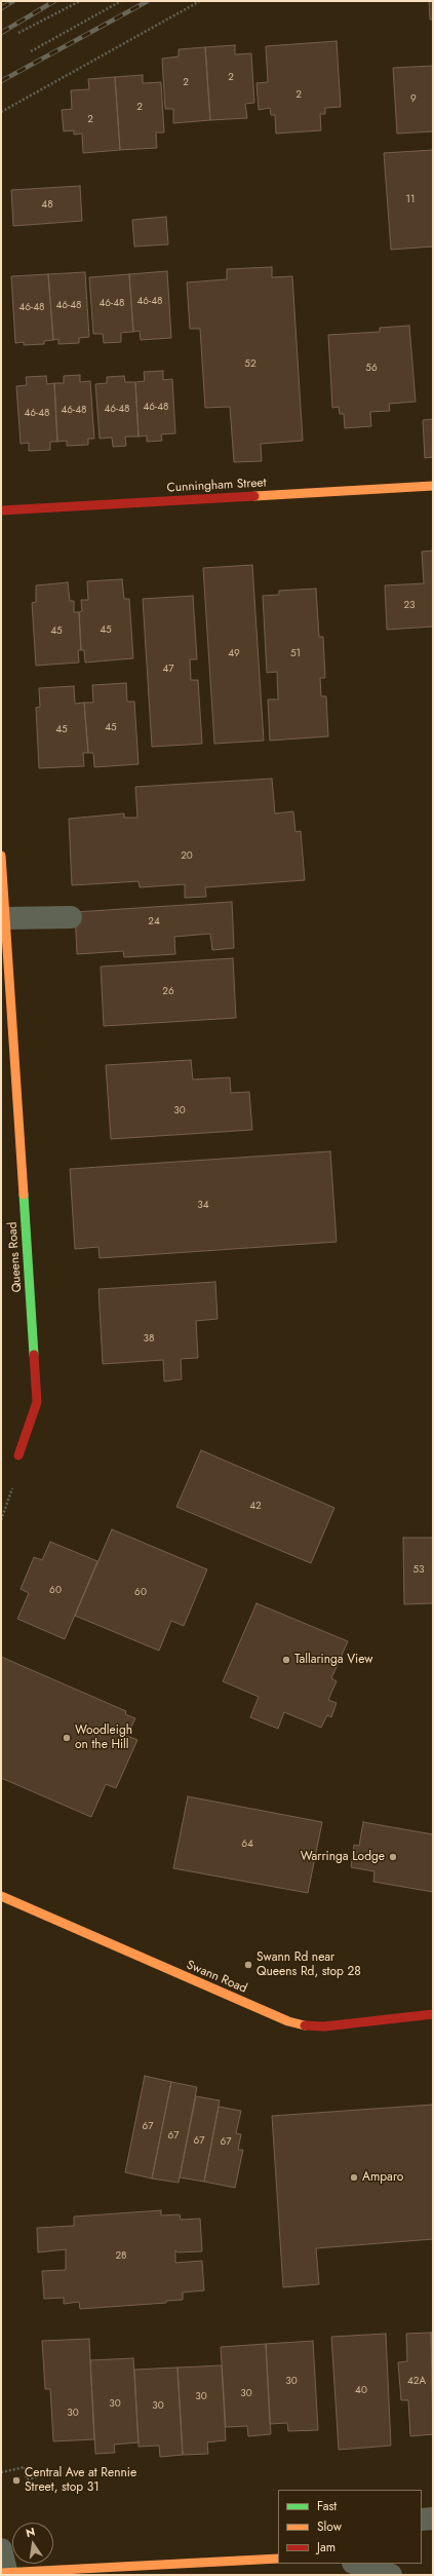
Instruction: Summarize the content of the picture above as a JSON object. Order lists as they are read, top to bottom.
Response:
{
  "streets": {
    "street": ["Cunningham Street", "Queens Road", "Swann Road"]
  },
  "places": [
    "Tallaringa View",
    "Woodleigh on the Hill",
    "Warringa Lodge",
    "Swann Rd near Queens Rd, stop 28",
    "Amparo",
    "Central Ave at Rennie Street, stop 31"
  ],
  "house_numbers": [
    "2",
    "2",
    "2",
    "9",
    "2",
    "2",
    "11",
    "48",
    "46-48",
    "46-48",
    "46-48",
    "46-48",
    "52",
    "56",
    "46-48",
    "46-48",
    "46-48",
    "46-48",
    "23",
    "45",
    "45",
    "49",
    "51",
    "47",
    "45",
    "45",
    "20",
    "24",
    "26",
    "30",
    "34",
    "38",
    "42",
    "53",
    "60",
    "60",
    "64",
    "67",
    "67",
    "67",
    "67",
    "28",
    "30",
    "42A",
    "40",
    "30",
    "30",
    "30",
    "30",
    "30"
  ],
  "legend": ["Fast", "Slow", "Jam"],
  "north": "top"
}
